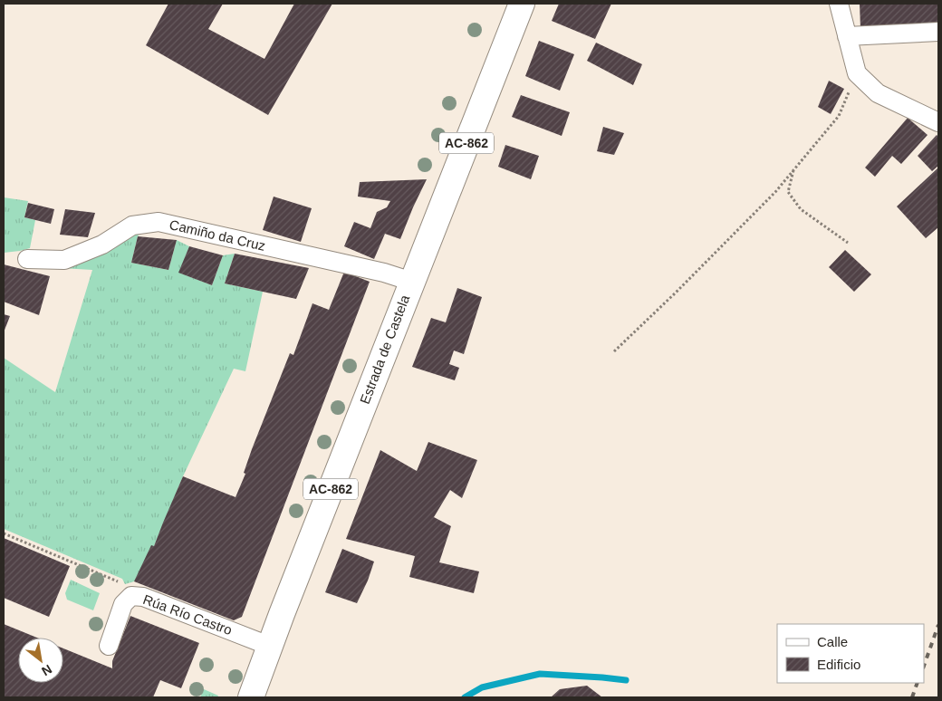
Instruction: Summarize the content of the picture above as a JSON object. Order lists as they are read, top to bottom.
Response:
{
  "streets": {
    "main road": ["AC-862", "Estrada de Castela"],
    "street": ["Camiño da Cruz", "Rúa Río Castro"]
  },
  "crossings": [
    ["Camiño da Cruz", "Estrada de Castela"],
    ["Estrada de Castela", "Rúa Río Castro"]
  ],
  "legend": ["Calle", "Edificio"],
  "north": "bottom right"
}
